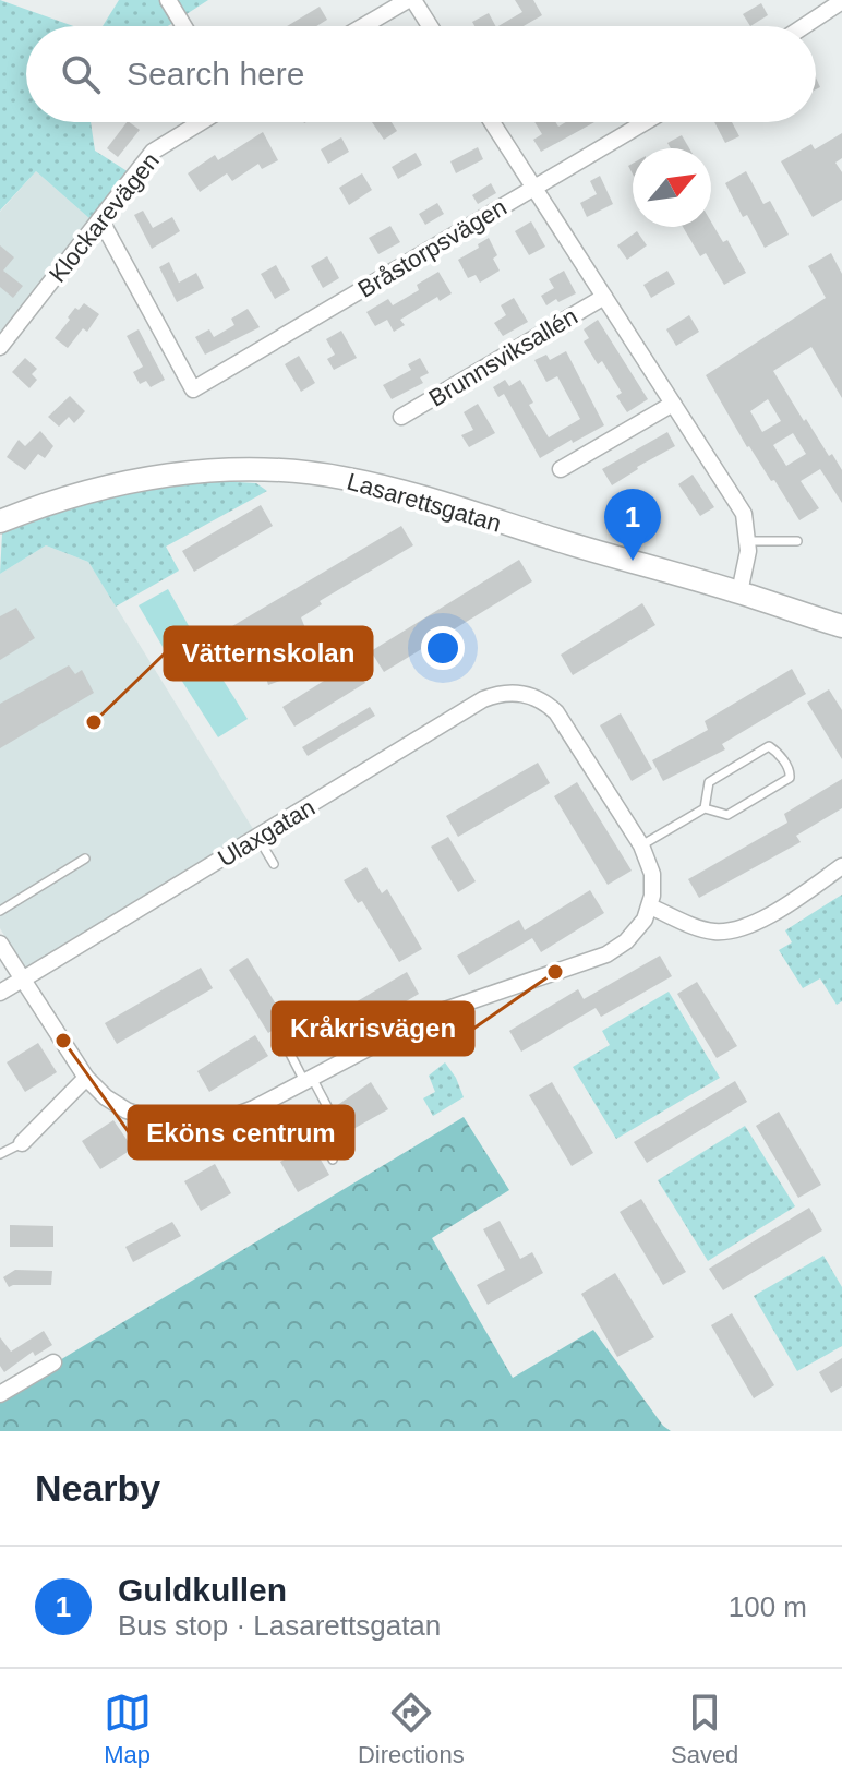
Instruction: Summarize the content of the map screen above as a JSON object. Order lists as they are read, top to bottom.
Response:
{
  "streets": {
    "street": [
      "Klockarevägen",
      "Bråstorpsvägen",
      "Brunnsviksallén",
      "Lasarettsgatan",
      "Ulaxgatan"
    ]
  },
  "crossings": [
    ["Klockarevägen", "Bråstorpsvägen"],
    ["Bråstorpsvägen", "Brunnsviksallén"],
    ["Brunnsviksallén", "Lasarettsgatan"]
  ],
  "places": ["Vätternskolan", "Kråkrisvägen", "Eköns centrum"],
  "north": "top right",
  "page": {
    "search": "Search here",
    "pins": "1",
    "heading": "Nearby",
    "list": [
      {
        "mark": "1",
        "name": "Guldkullen",
        "note": "Bus stop · Lasarettsgatan",
        "value": "100 m"
      }
    ],
    "nav": ["Map", "Directions", "Saved"]
  }
}
